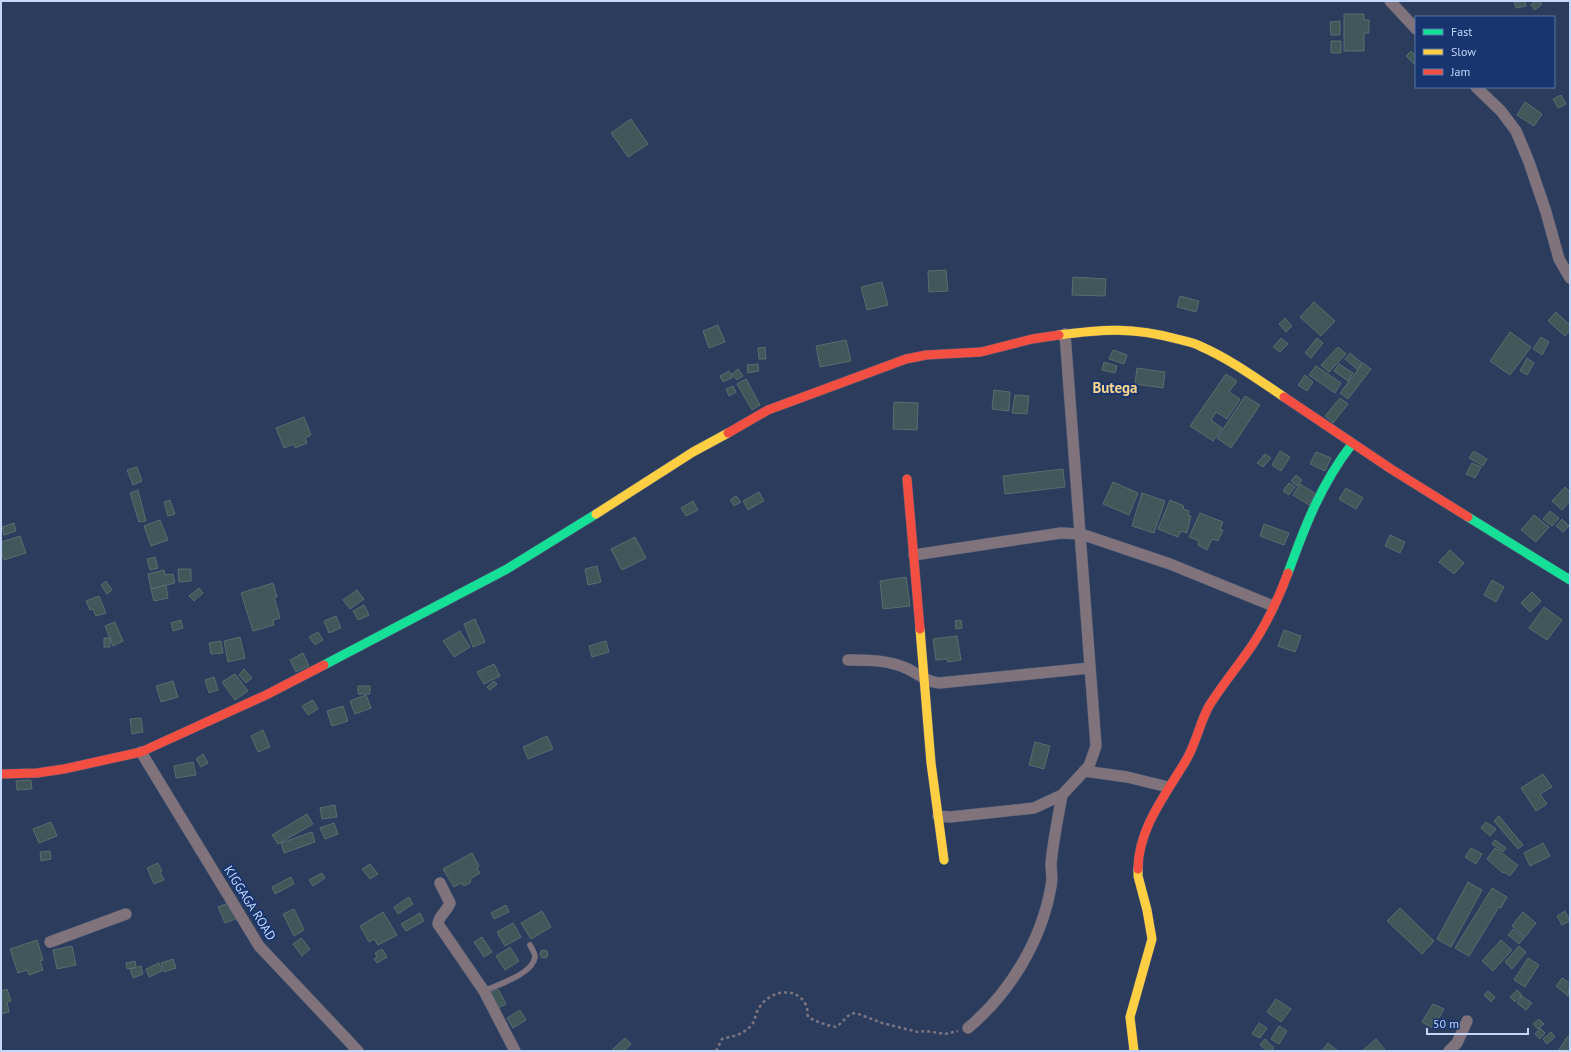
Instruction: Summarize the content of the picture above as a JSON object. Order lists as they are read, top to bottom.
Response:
{
  "streets": {
    "street": ["KIGGAGA ROAD"]
  },
  "districts": ["Butega"],
  "legend": ["Fast", "Slow", "Jam"],
  "scale_bar": "50 m"
}
